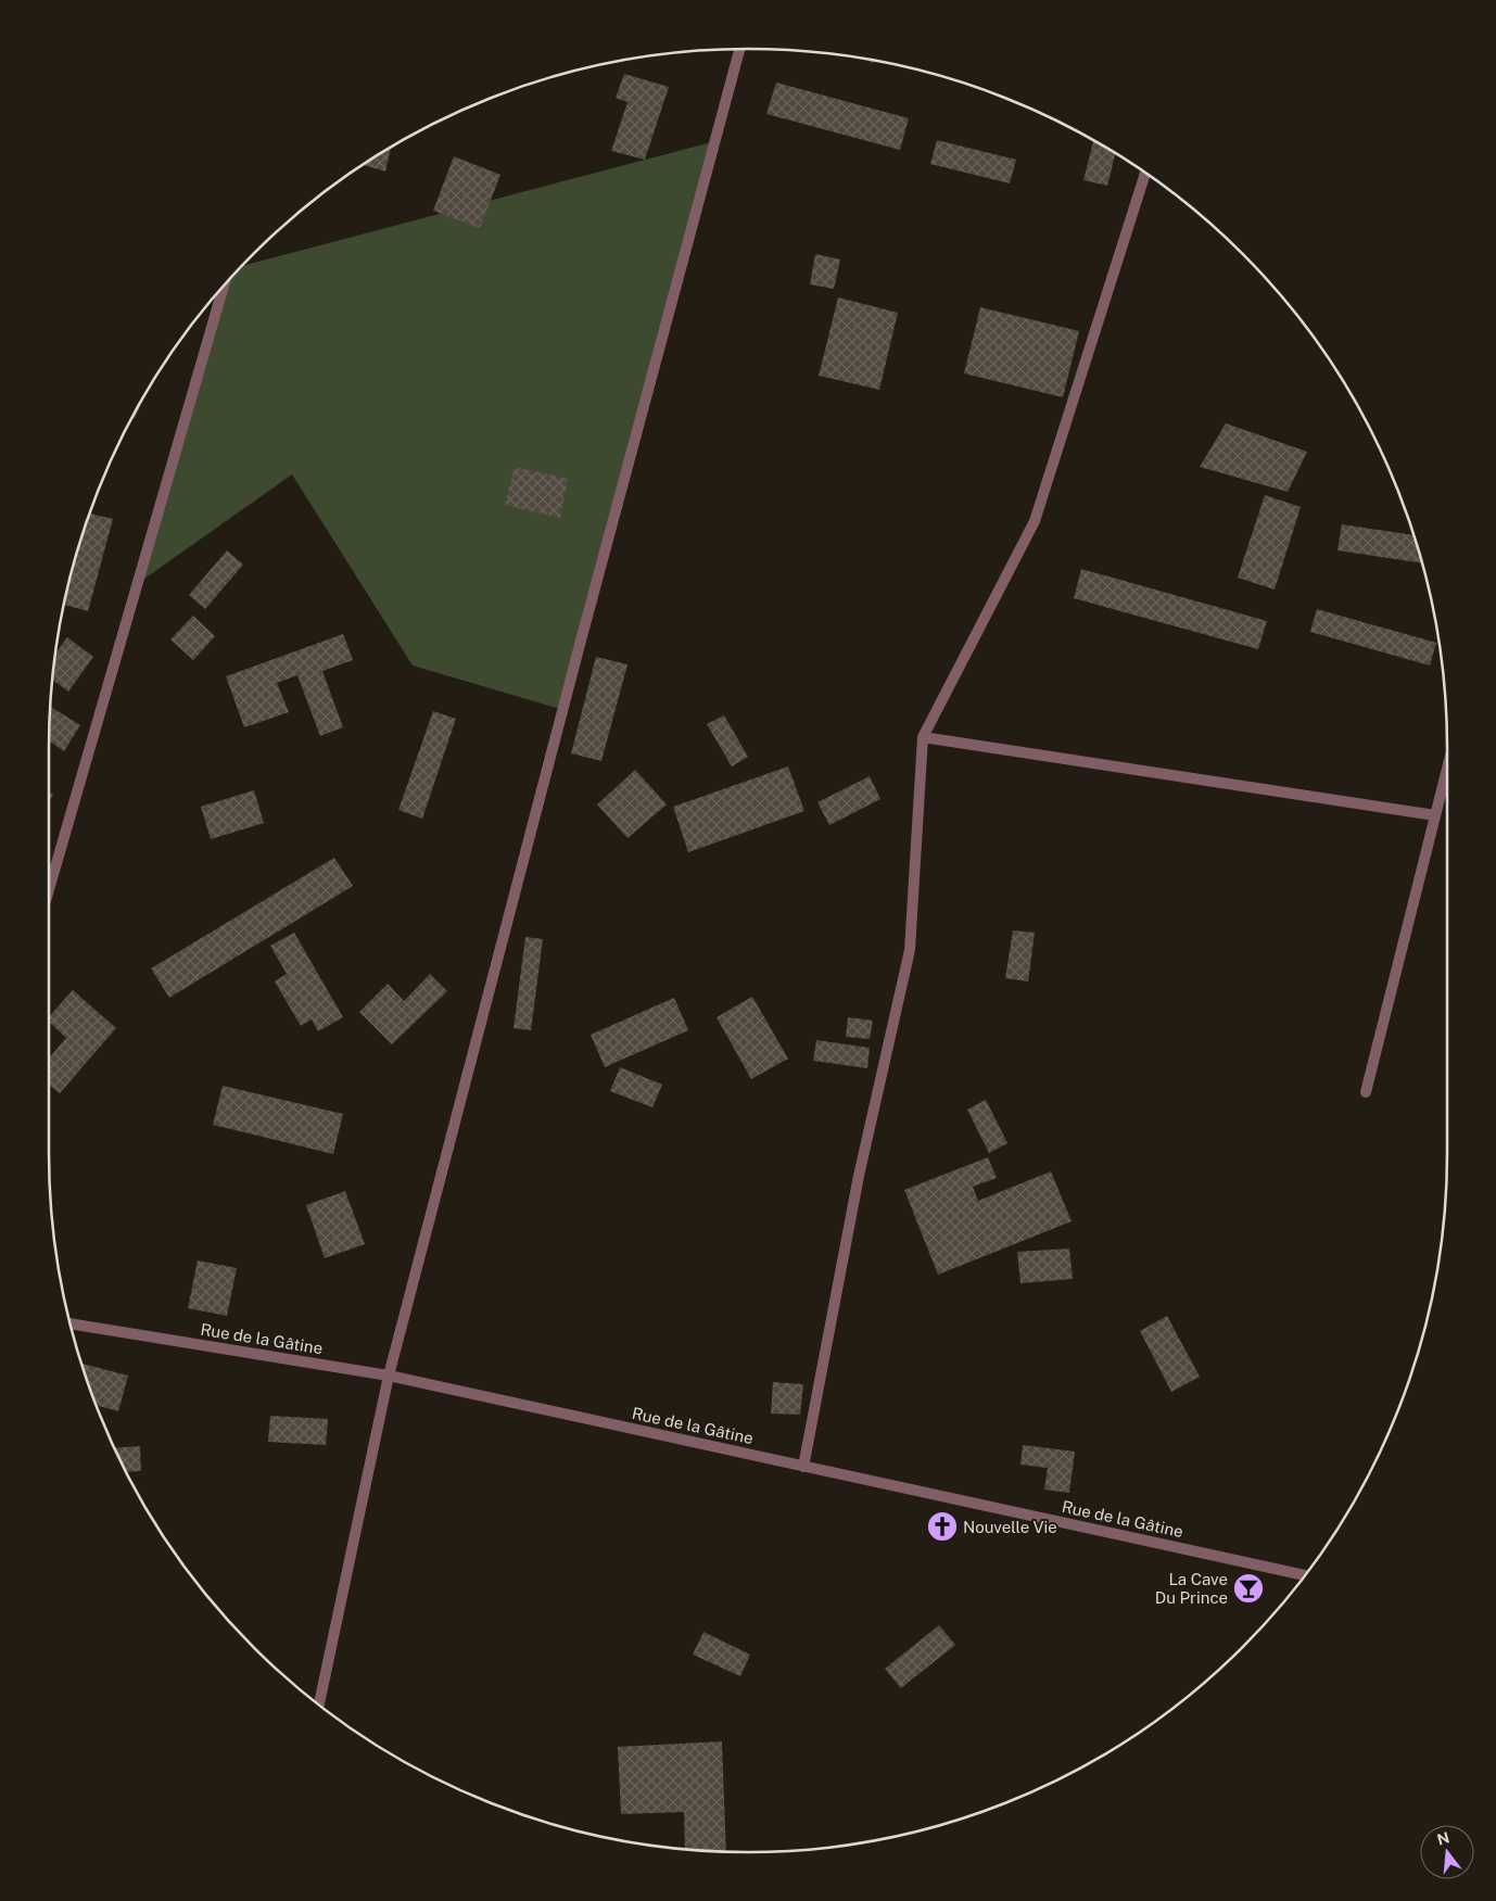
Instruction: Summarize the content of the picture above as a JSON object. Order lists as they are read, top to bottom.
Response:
{
  "streets": {
    "street": ["Rue de la Gâtine"]
  },
  "places": {
    "church": ["Nouvelle Vie"],
    "bar": ["La Cave Du Prince"]
  },
  "north": "top"
}
